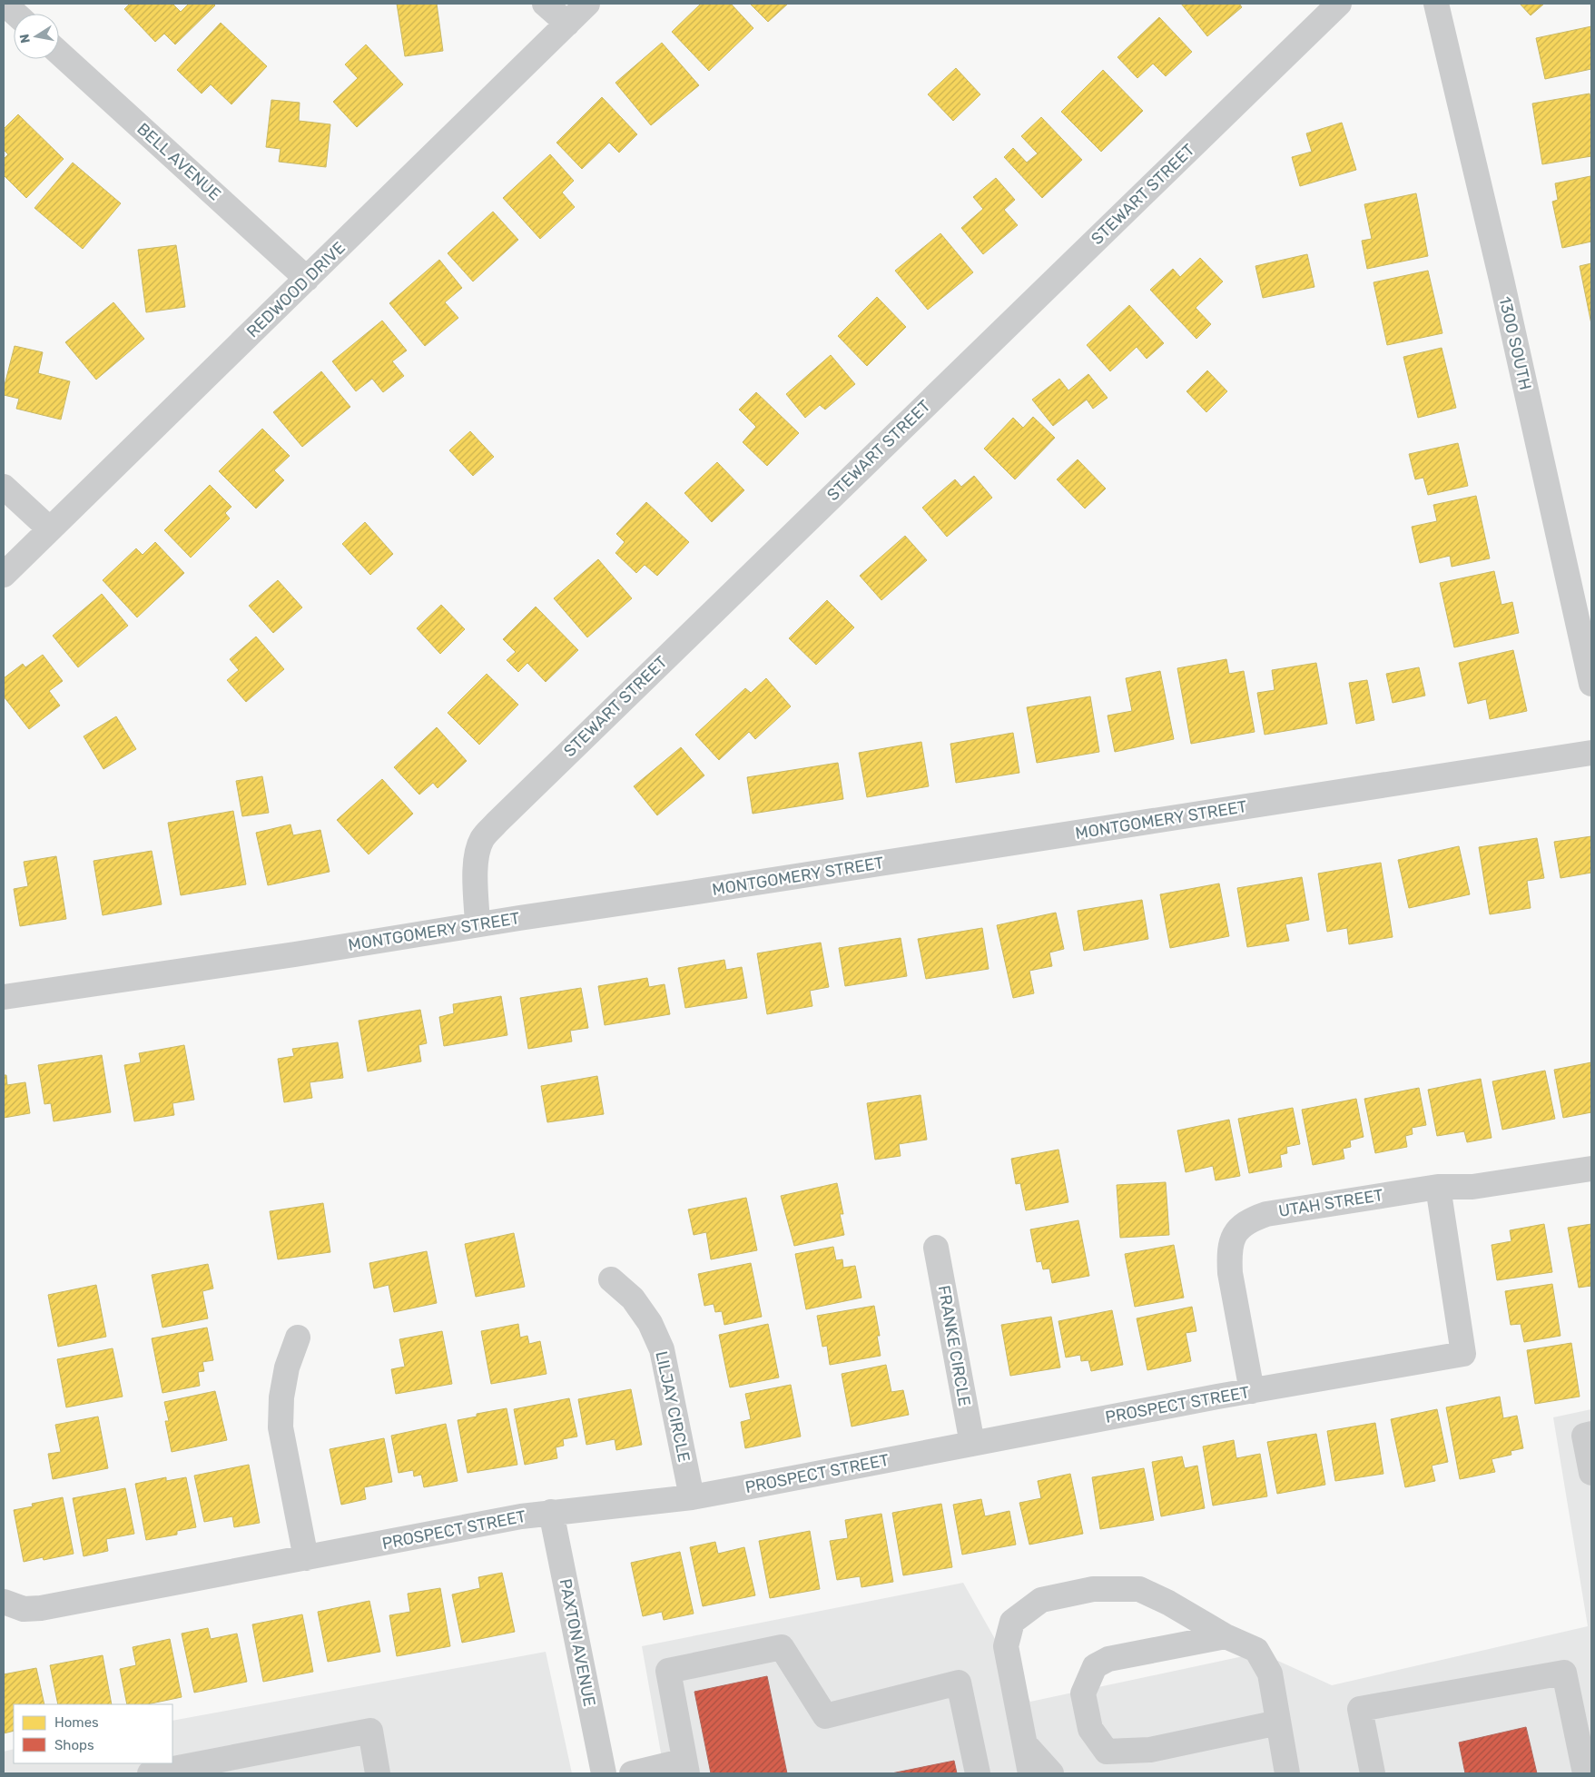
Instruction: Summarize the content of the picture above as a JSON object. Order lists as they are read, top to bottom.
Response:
{
  "streets": {
    "street": [
      "BELL AVENUE",
      "STEWART STREET",
      "REDWOOD DRIVE",
      "1300 SOUTH",
      "MONTGOMERY STREET",
      "UTAH STREET",
      "FRANKE CIRCLE",
      "PROSPECT STREET",
      "LILJAY CIRCLE",
      "PAXTON AVENUE"
    ]
  },
  "crossings": [
    ["BELL AVENUE", "REDWOOD DRIVE"],
    ["STEWART STREET", "MONTGOMERY STREET"],
    ["UTAH STREET", "PROSPECT STREET"],
    ["FRANKE CIRCLE", "PROSPECT STREET"],
    ["PROSPECT STREET", "LILJAY CIRCLE"],
    ["PROSPECT STREET", "PAXTON AVENUE"]
  ],
  "legend": ["Homes", "Shops"],
  "north": "left"
}
